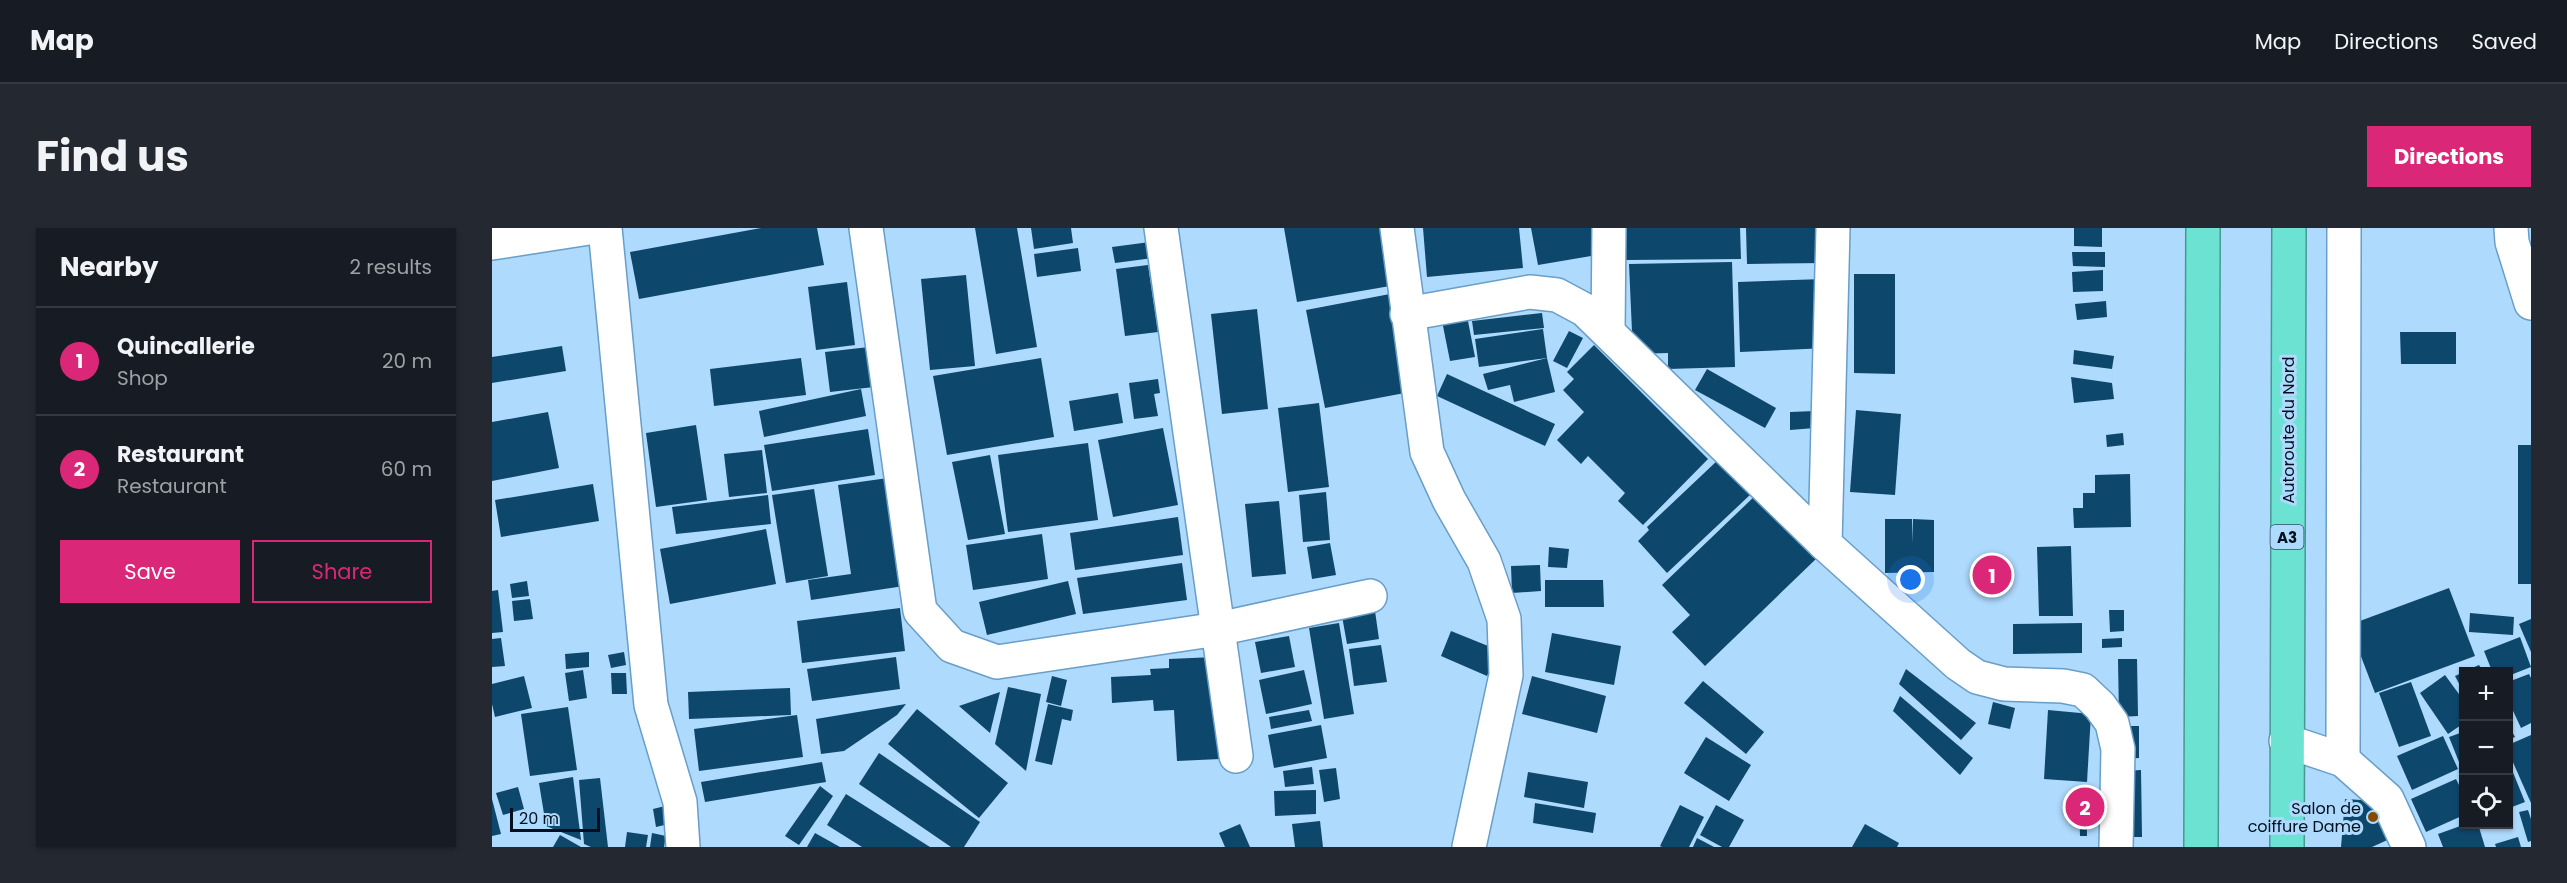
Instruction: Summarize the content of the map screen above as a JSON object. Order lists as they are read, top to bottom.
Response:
{
  "streets": {
    "highway": ["Autoroute du Nord", "A3"]
  },
  "places": ["Salon de coiffure Dame"],
  "scale_bar": "20 m",
  "page": {
    "header": "Map",
    "nav": ["Map", "Directions", "Saved"],
    "title": "Find us",
    "buttons": [
      "Directions",
      ["Save", "Share"]
    ],
    "heading": ["Nearby", "2 results"],
    "list": [
      {
        "mark": "1",
        "name": "Quincallerie",
        "note": "Shop",
        "value": "20 m"
      },
      {
        "mark": "2",
        "name": "Restaurant",
        "note": "Restaurant",
        "value": "60 m"
      }
    ],
    "pins": ["1", "2"],
    "map_buttons": ["+", "−"],
    "scale": "20 m"
  }
}
